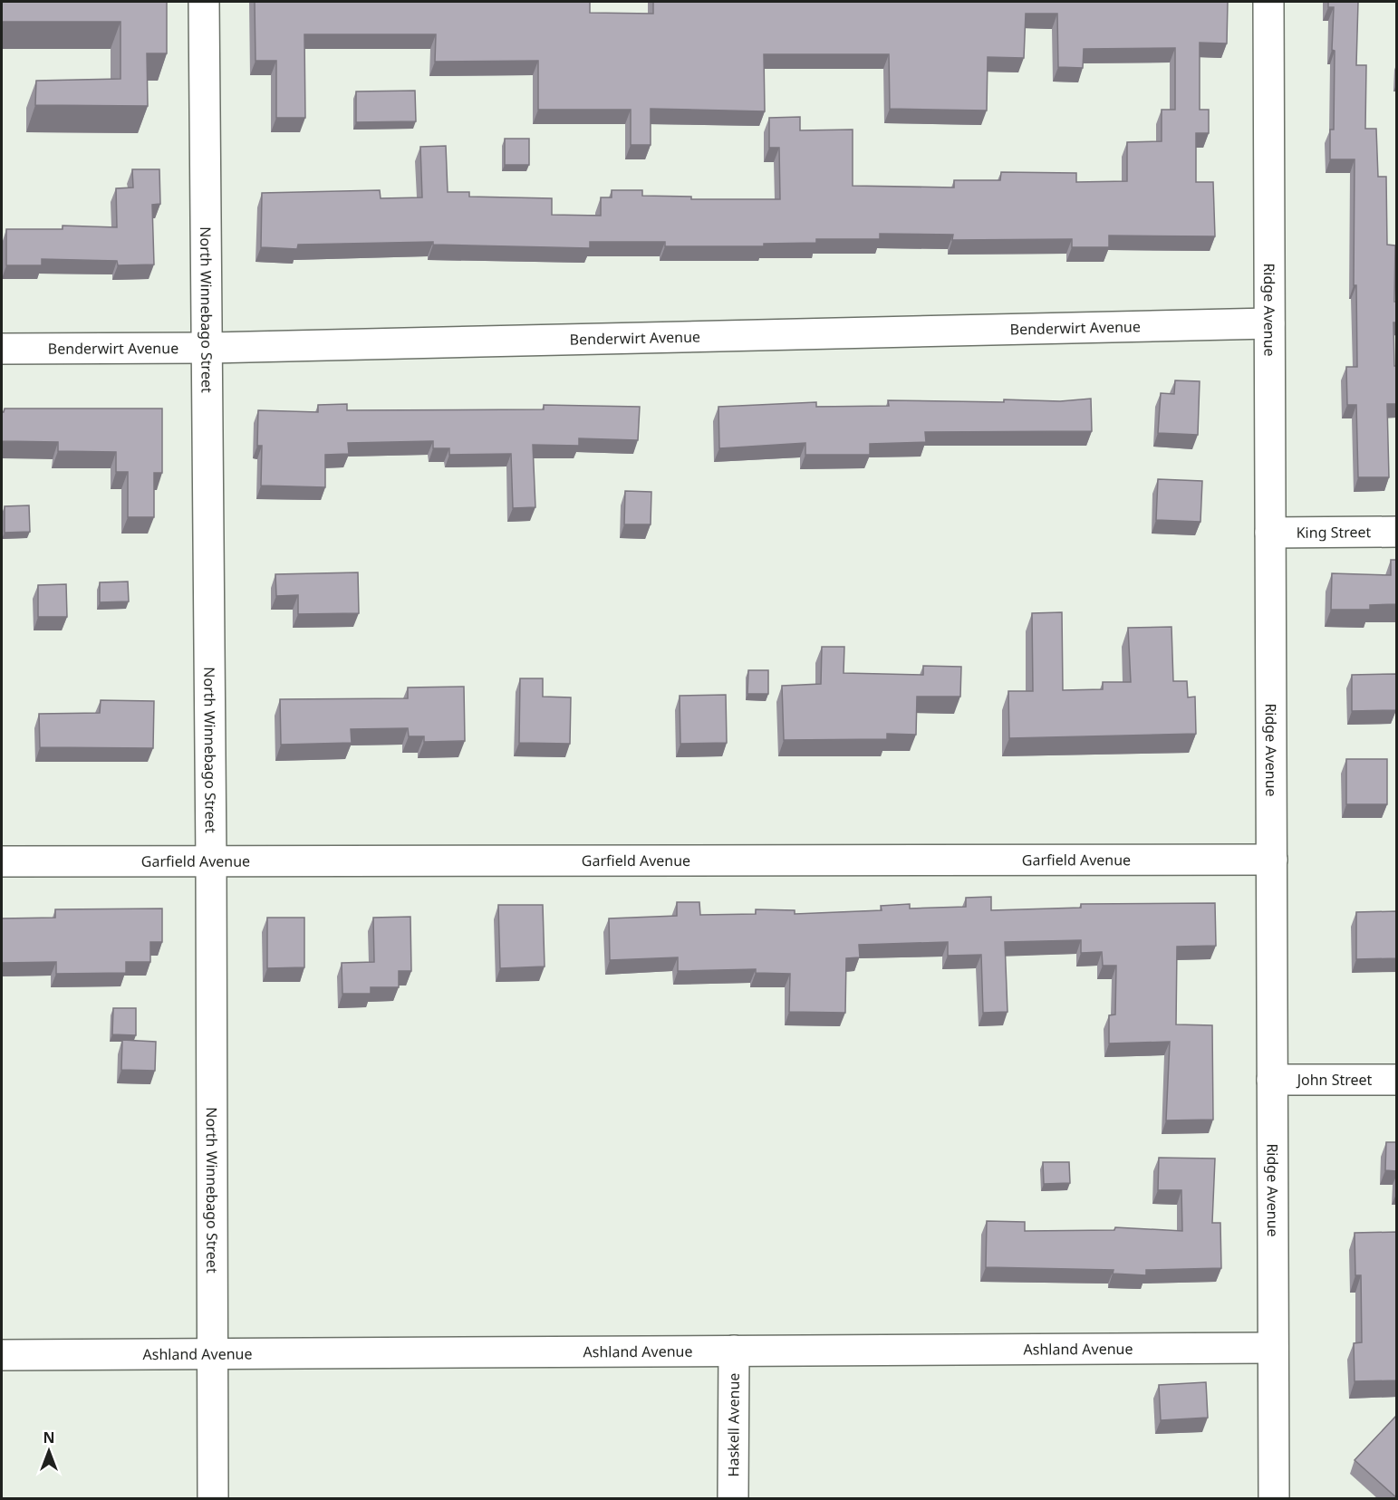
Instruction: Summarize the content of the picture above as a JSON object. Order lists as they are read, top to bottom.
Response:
{
  "streets": {
    "street": [
      "North Winnebago Street",
      "Ridge Avenue",
      "Benderwirt Avenue",
      "King Street",
      "Garfield Avenue",
      "John Street",
      "Ashland Avenue",
      "Haskell Avenue"
    ]
  },
  "crossings": [
    ["North Winnebago Street", "Benderwirt Avenue"],
    ["North Winnebago Street", "Garfield Avenue"],
    ["North Winnebago Street", "Ashland Avenue"],
    ["Ridge Avenue", "Benderwirt Avenue"],
    ["Ridge Avenue", "King Street"],
    ["Ridge Avenue", "Garfield Avenue"],
    ["Ridge Avenue", "John Street"],
    ["Ridge Avenue", "Ashland Avenue"],
    ["Ashland Avenue", "Haskell Avenue"]
  ],
  "north": "top"
}
